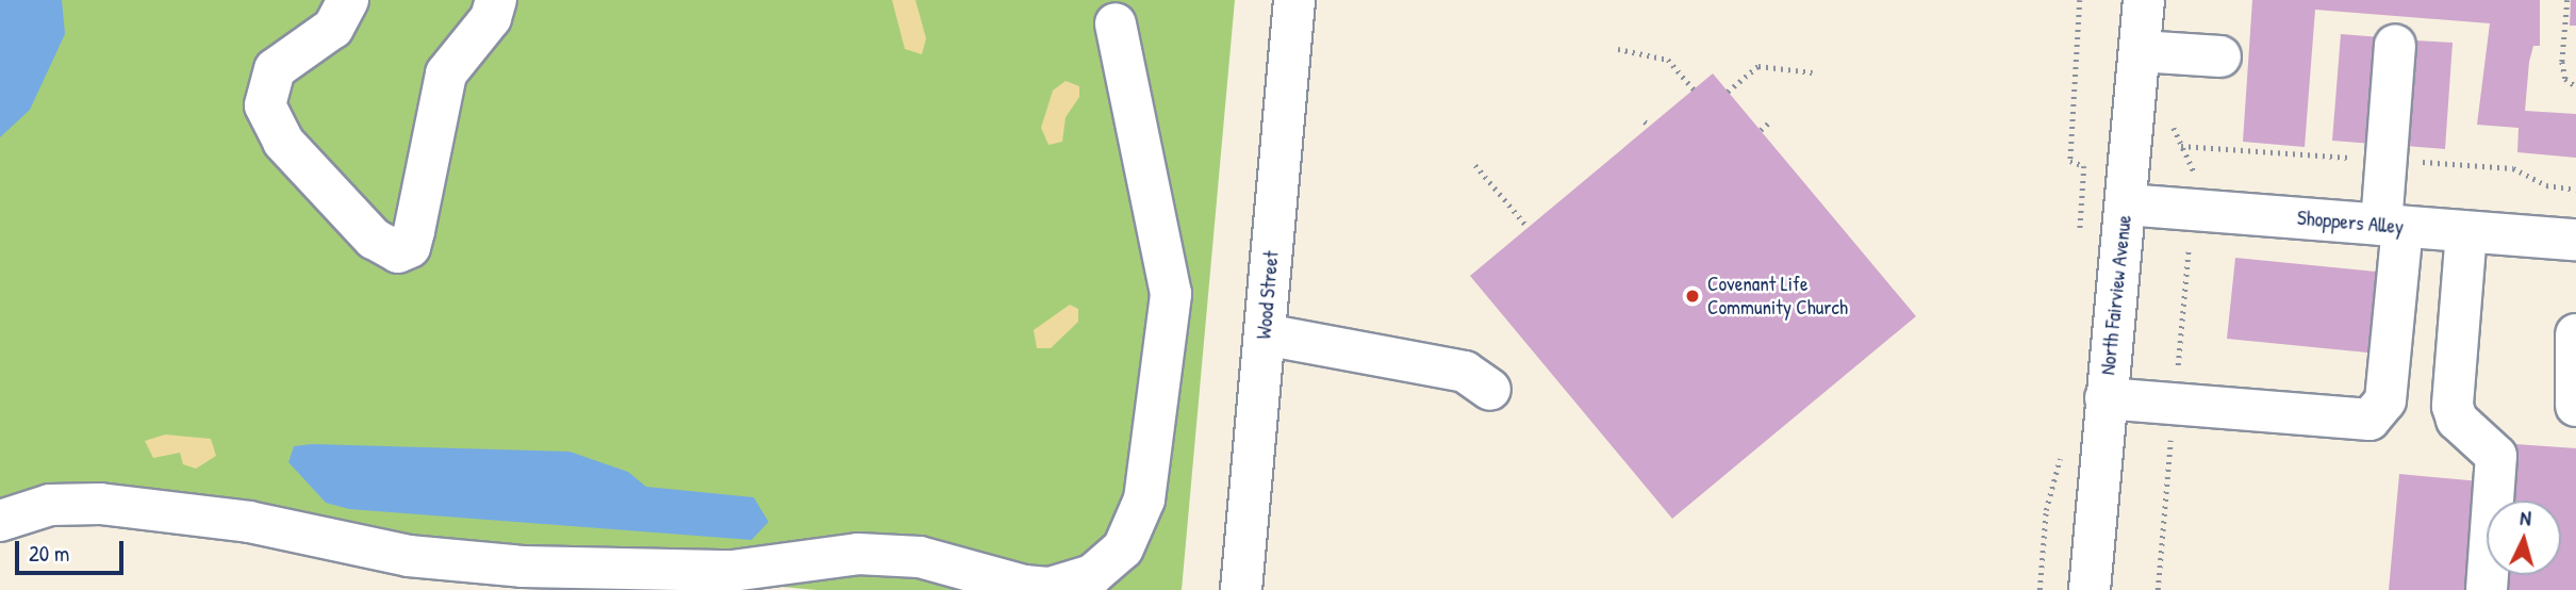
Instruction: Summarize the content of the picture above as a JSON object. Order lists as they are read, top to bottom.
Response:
{
  "streets": {
    "street": ["Shoppers Alley", "Wood Street", "North Fairview Avenue"]
  },
  "crossings": [
    ["Shoppers Alley", "North Fairview Avenue"]
  ],
  "places": ["Covenant Life Community Church"],
  "scale_bar": "20 m",
  "north": "top"
}
